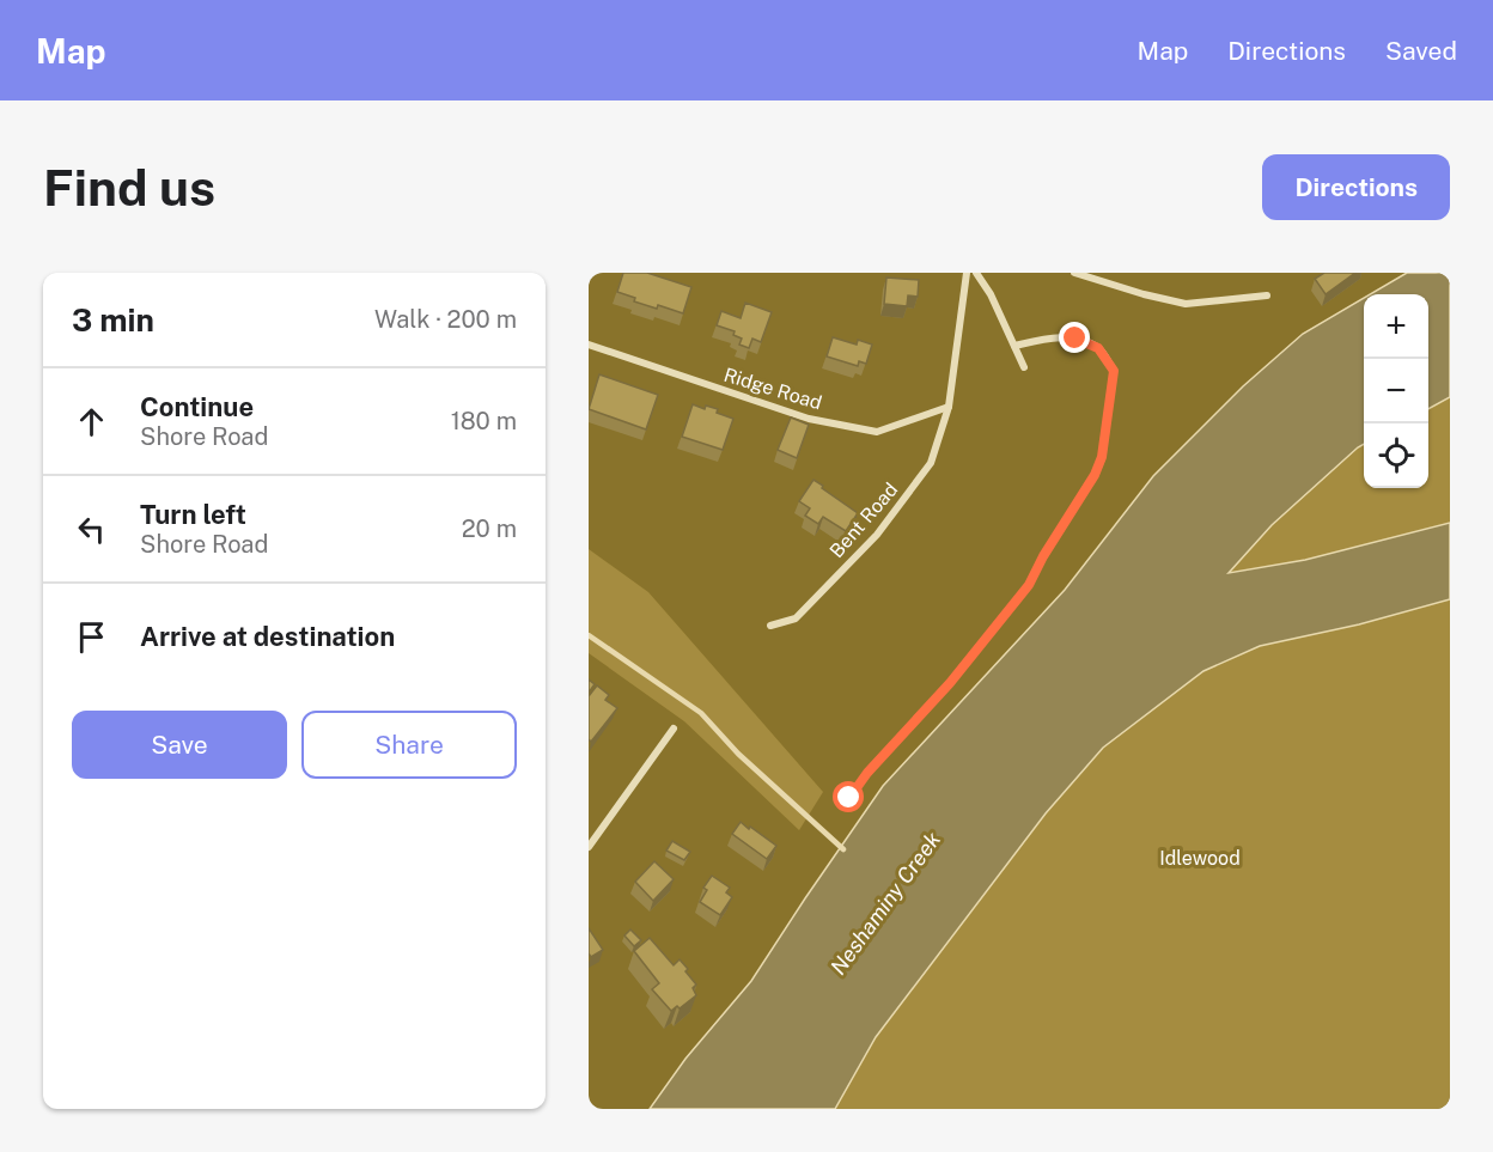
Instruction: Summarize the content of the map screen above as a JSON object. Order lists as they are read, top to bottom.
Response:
{
  "streets": {
    "street": ["Ridge Road", "Bent Road"]
  },
  "crossings": [
    ["Ridge Road", "Bent Road"]
  ],
  "water": ["Neshaminy Creek"],
  "parks": ["Idlewood"],
  "page": {
    "header": "Map",
    "nav": ["Map", "Directions", "Saved"],
    "buttons": [
      "Directions",
      ["Save", "Share"]
    ],
    "title": "Find us",
    "heading": ["3 min", "Walk · 200 m"],
    "map_buttons": ["+", "−"],
    "list": [
      ["Continue", "Shore Road", "180 m"],
      ["Turn left", "Shore Road", "20 m"],
      "Arrive at destination"
    ]
  }
}
